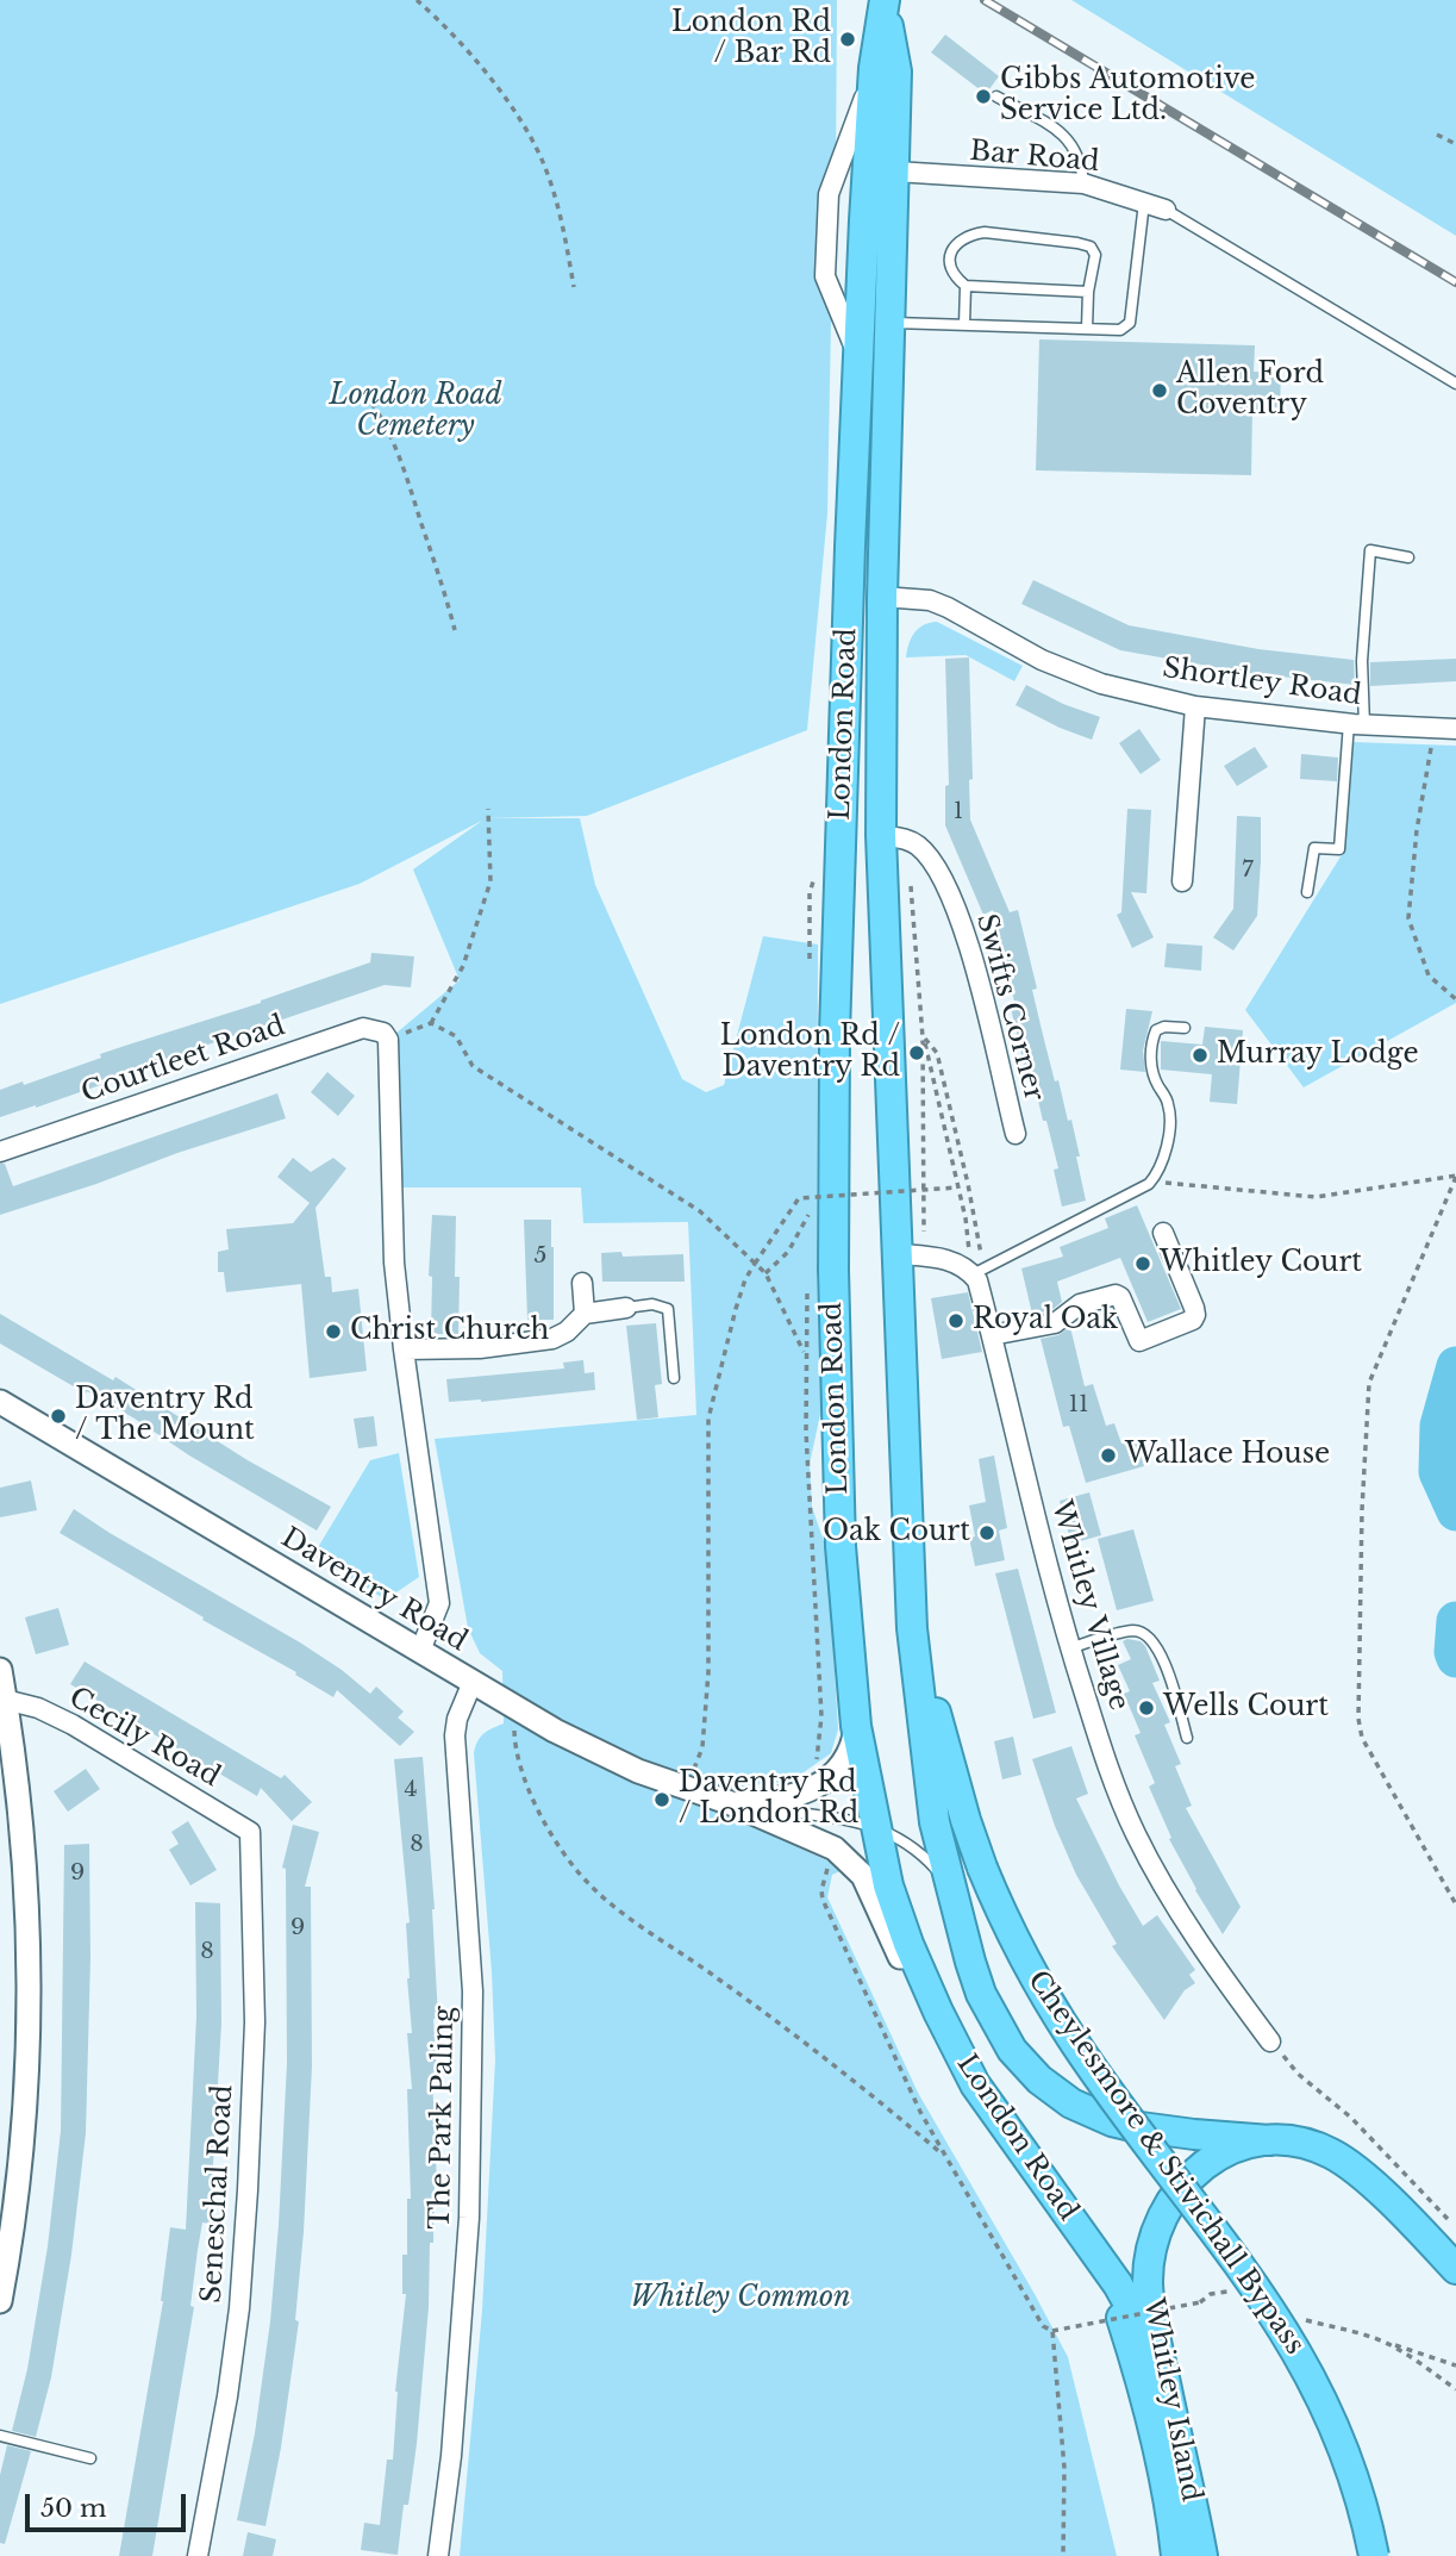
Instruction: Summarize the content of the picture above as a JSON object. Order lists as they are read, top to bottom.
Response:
{
  "streets": {
    "highway": ["London Road", "Cheylesmore & Stivichall Bypass", "Whitley Island"],
    "street": [
      "Bar Road",
      "Shortley Road",
      "Swifts Corner",
      "Courtleet Road",
      "Daventry Road",
      "Whitley Village",
      "Cecily Road",
      "The Park Paling",
      "Seneschal Road"
    ]
  },
  "crossings": [
    ["Bar Road", "London Road"],
    ["Shortley Road", "London Road"],
    ["London Road", "Daventry Road"],
    ["London Road", "Cheylesmore & Stivichall Bypass"],
    ["London Road", "Whitley Island"],
    ["Daventry Road", "The Park Paling"],
    ["Cecily Road", "Seneschal Road"]
  ],
  "parks": ["London Road Cemetery", "Whitley Common"],
  "places": [
    "London Rd / Bar Rd",
    "Gibbs Automotive Service Ltd.",
    "Allen Ford Coventry",
    "London Rd / Daventry Rd",
    "Murray Lodge",
    "Whitley Court",
    "Royal Oak",
    "Christ Church",
    "Daventry Rd / The Mount",
    "Wallace House",
    "Oak Court",
    "Wells Court",
    "Daventry Rd / London Rd"
  ],
  "house_numbers": [
    "1",
    "7",
    "5",
    "11",
    "4",
    "8",
    "9",
    "9",
    "8"
  ],
  "scale_bar": "50 m"
}
